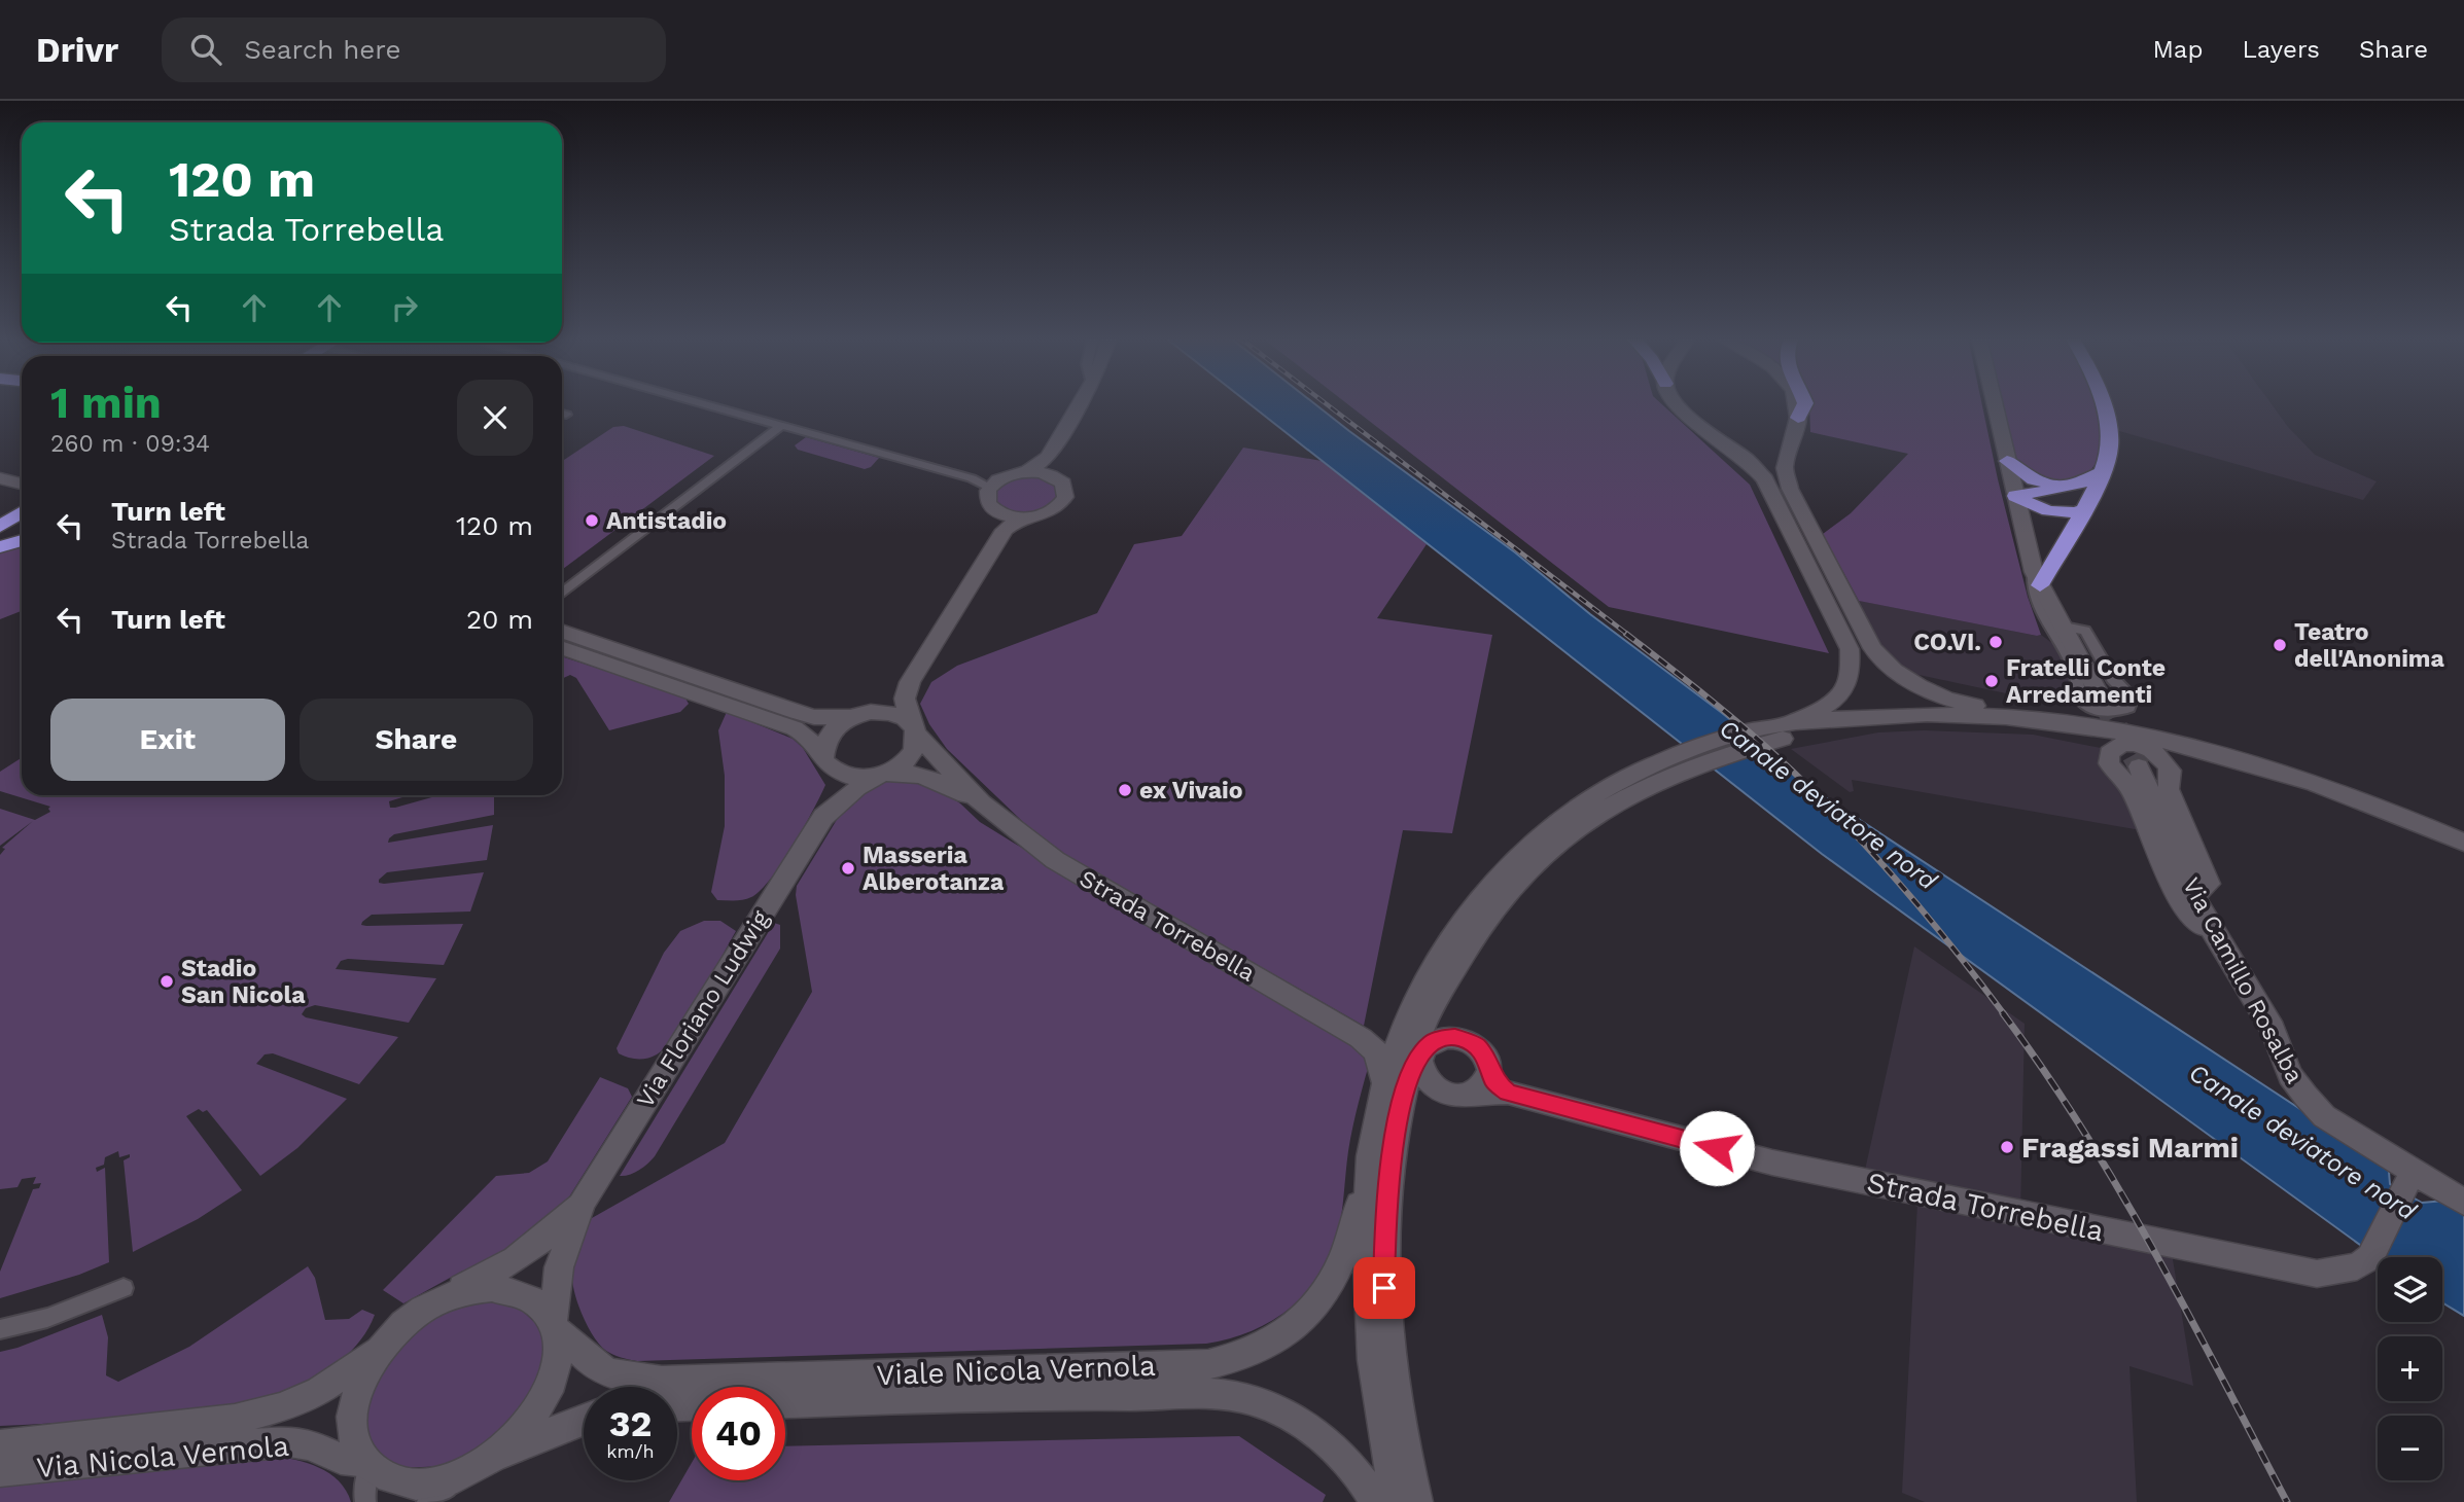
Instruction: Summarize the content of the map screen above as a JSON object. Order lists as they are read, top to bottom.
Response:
{
  "streets": {
    "main road": [
      "Strada Torrebella",
      "Via Camillo Rosalba",
      "Via Floriano Ludwig",
      "Viale Nicola Vernola",
      "Via Nicola Vernola"
    ]
  },
  "crossings": [
    ["Strada Torrebella", "Via Camillo Rosalba"],
    ["Viale Nicola Vernola", "Via Nicola Vernola"]
  ],
  "water": ["Canale deviatore nord"],
  "places": [
    "Antistadio",
    "CO.VI.",
    "Teatro dell'Anonima",
    "Fratelli Conte Arredamenti",
    "ex Vivaio",
    "Masseria Alberotanza",
    "Stadio San Nicola",
    "Fragassi Marmi"
  ],
  "page": {
    "header": "Drivr",
    "search": "Search here",
    "nav": ["Map", "Layers", "Share"],
    "turn": ["120 m", "Strada Torrebella"],
    "heading": ["1 min", "260 m · 09:34"],
    "list": [
      {
        "name": "Turn left",
        "note": "Strada Torrebella",
        "value": "120 m"
      },
      {
        "name": "Turn left",
        "value": "20 m"
      }
    ],
    "buttons": ["Exit", "Share"],
    "map_buttons": ["+", "−"],
    "speed": "32 km/h",
    "limit": "40"
  }
}
